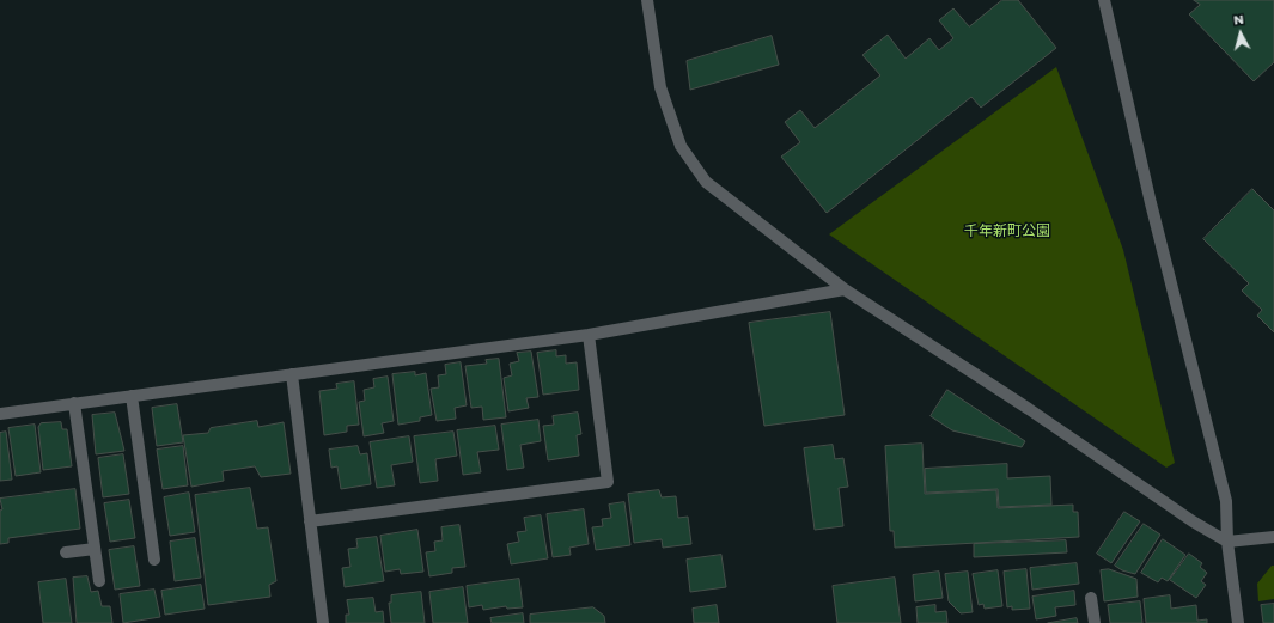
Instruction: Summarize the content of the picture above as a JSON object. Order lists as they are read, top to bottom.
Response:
{
  "parks": ["千年新町公園"],
  "north": "top"
}
